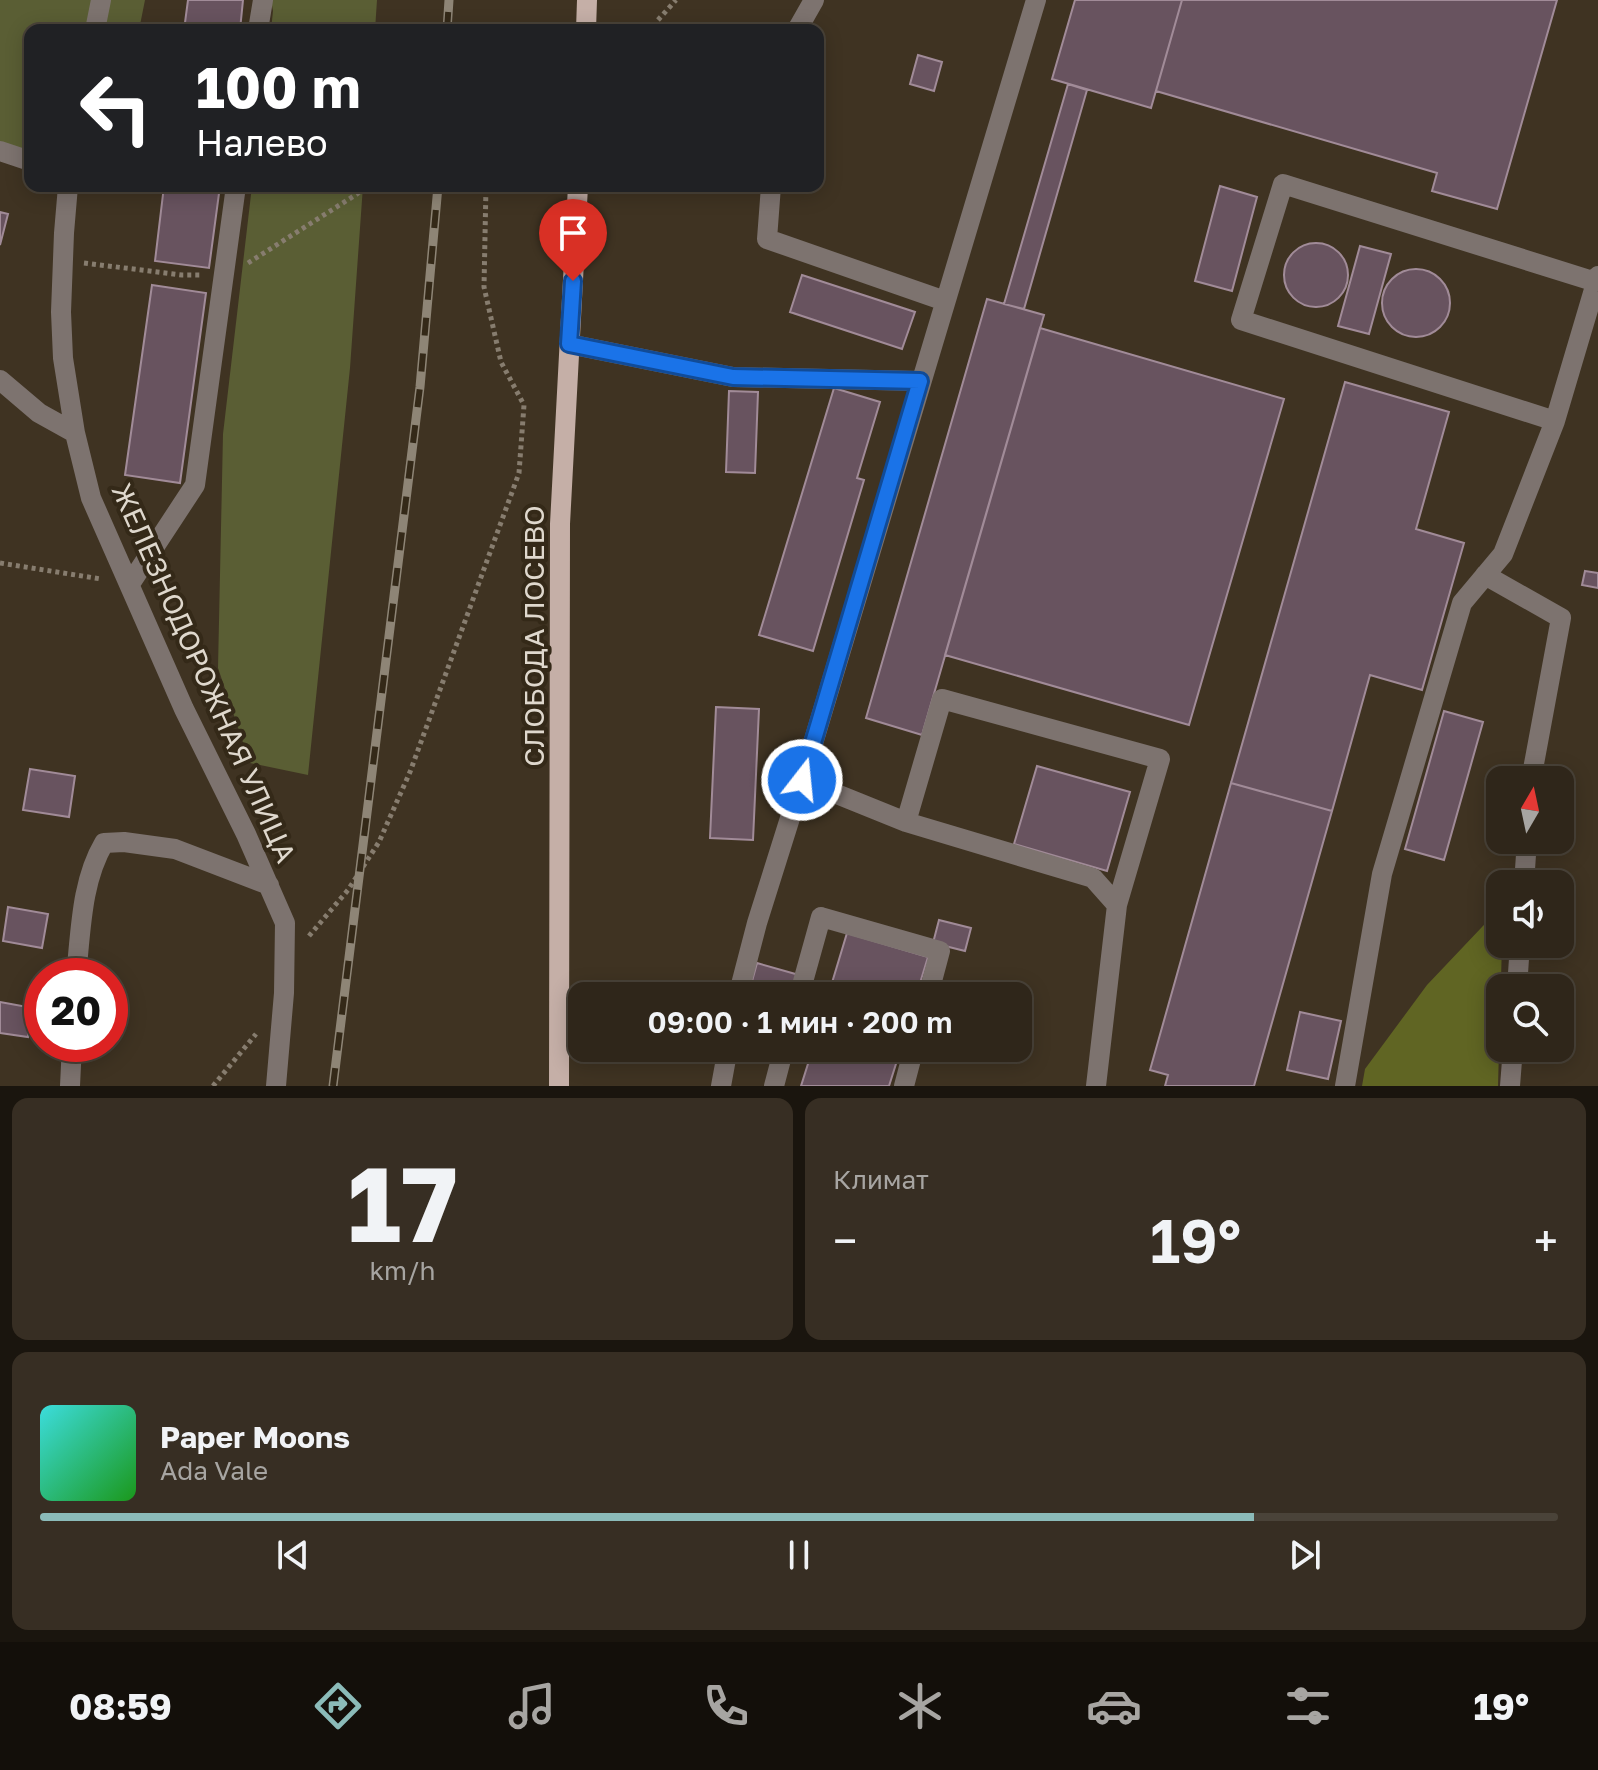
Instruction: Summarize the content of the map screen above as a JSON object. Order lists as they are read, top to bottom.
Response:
{
  "streets": {
    "main road": ["СЛОБОДА ЛОСЕВО"],
    "street": ["ЖЕЛЕЗНОДОРОЖНАЯ УЛИЦА"]
  },
  "north": "top",
  "page": {
    "turn": ["100 m", "Налево"],
    "limit": "20",
    "trip": "09:00 · 1 мин · 200 m",
    "tile": [
      ["17", "km/h"],
      "Климат"
    ],
    "heat": ["−", "19°", "+"],
    "song": ["Paper Moons", "Ada Vale"],
    "tabs": ["08:59", "19°"]
  }
}
